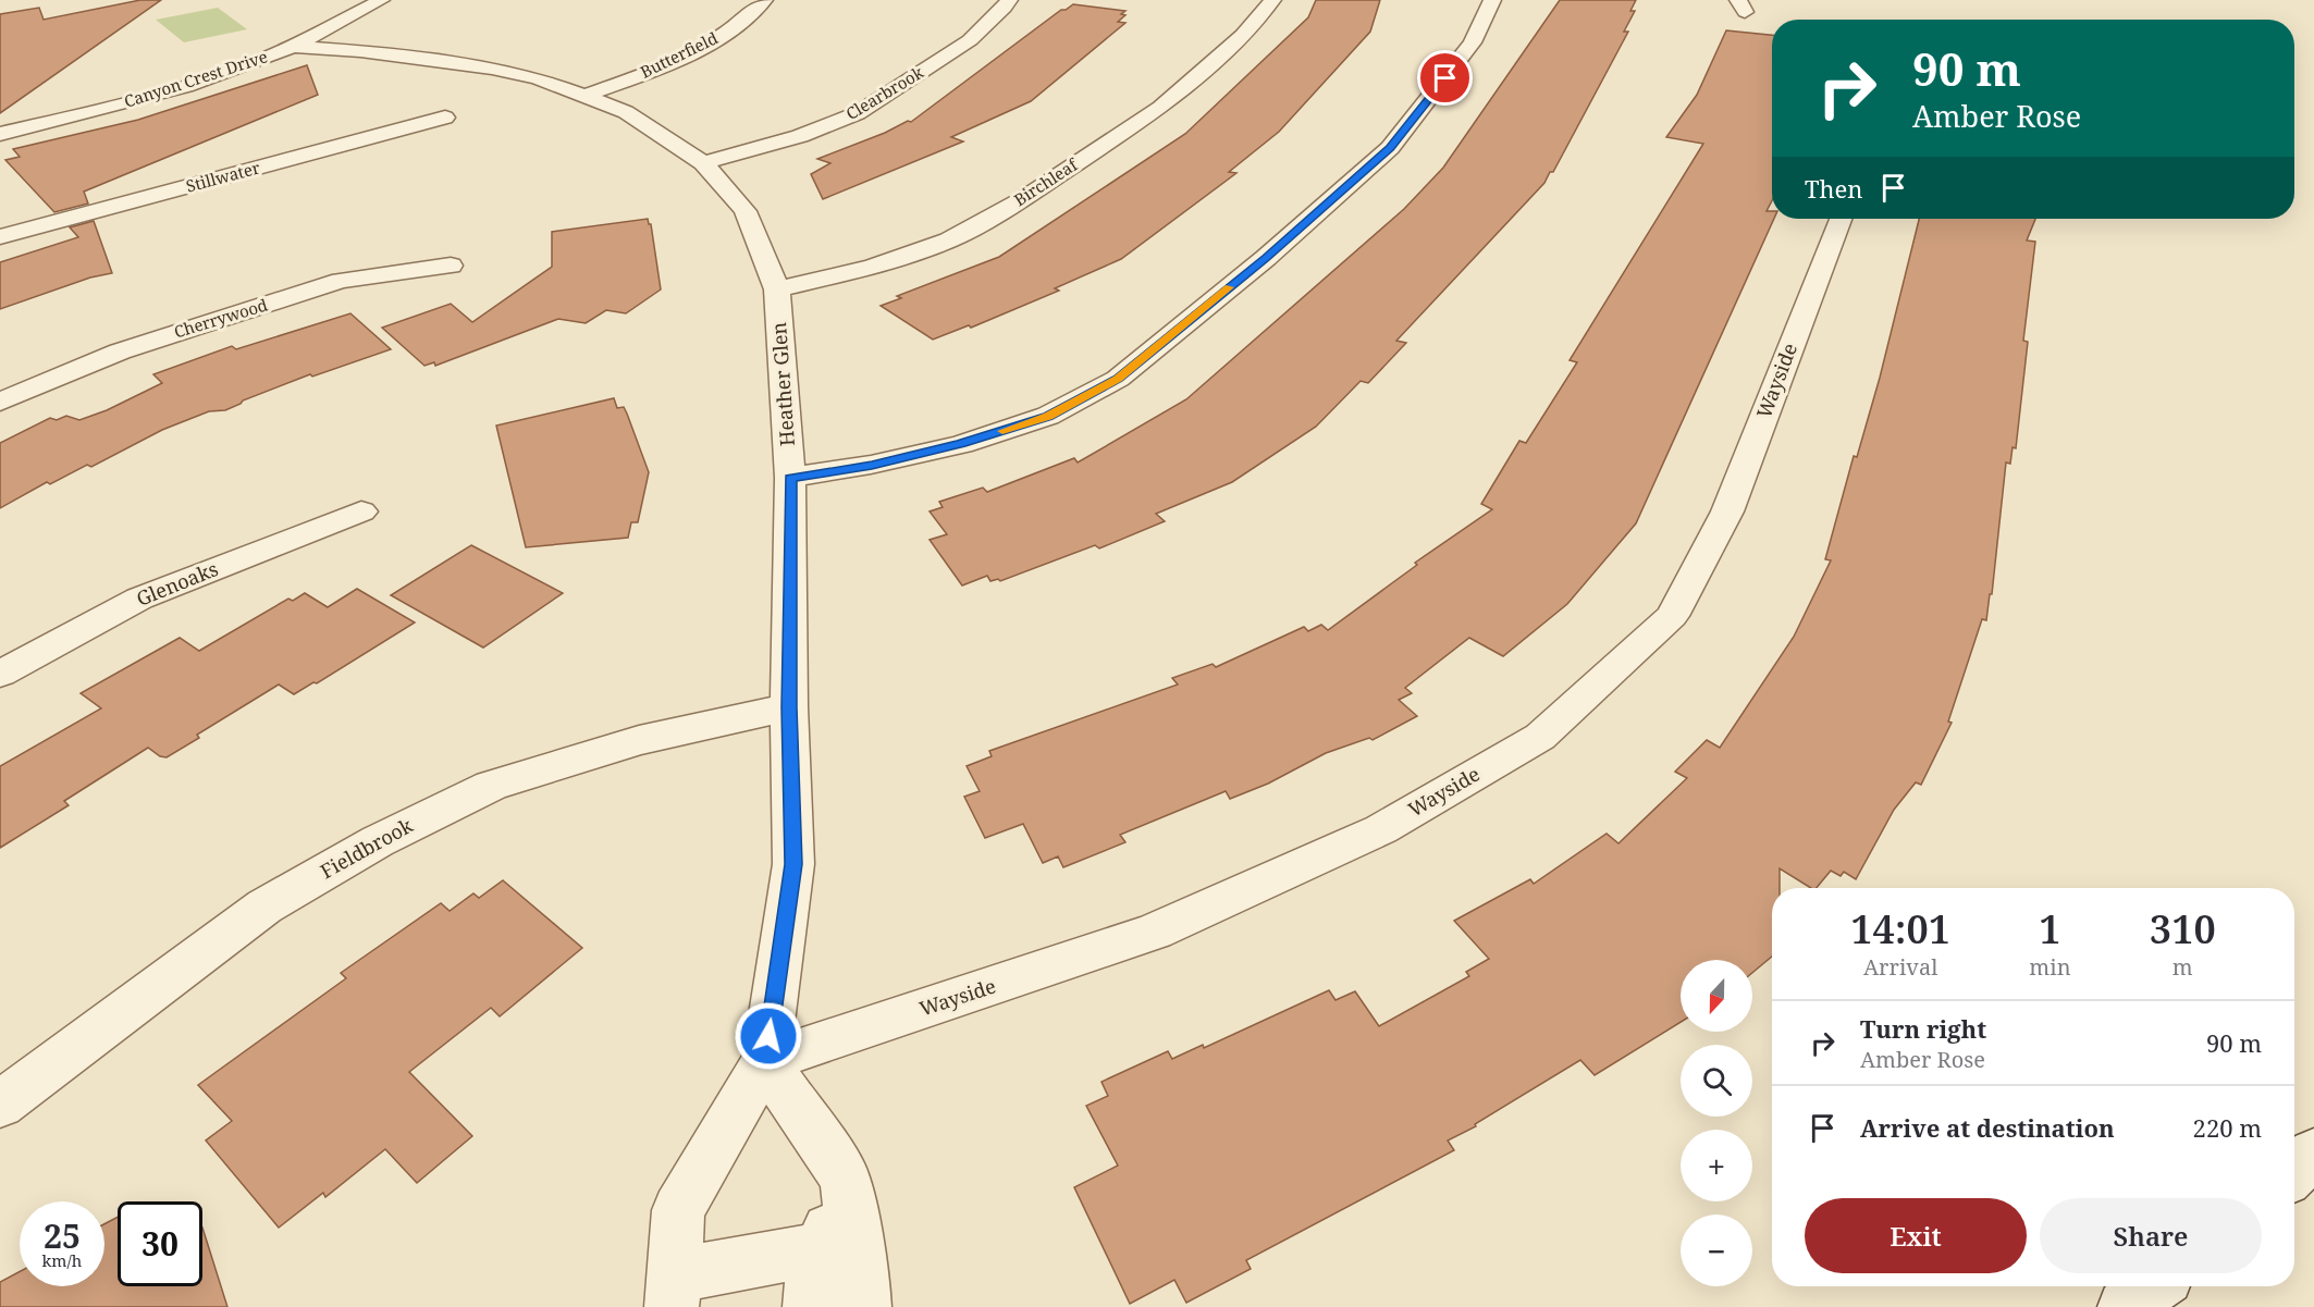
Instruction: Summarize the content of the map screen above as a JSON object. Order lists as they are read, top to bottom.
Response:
{
  "streets": {
    "street": [
      "Butterfield",
      "Canyon Crest Drive",
      "Clearbrook",
      "Stillwater",
      "Birchleaf",
      "Cherrywood",
      "Wayside",
      "Heather Glen",
      "Glenoaks",
      "Fieldbrook"
    ]
  },
  "crossings": [
    ["Butterfield", "Heather Glen"],
    ["Canyon Crest Drive", "Heather Glen"],
    ["Clearbrook", "Heather Glen"],
    ["Birchleaf", "Heather Glen"],
    ["Wayside", "Heather Glen"],
    ["Heather Glen", "Fieldbrook"]
  ],
  "north": "bottom",
  "page": {
    "turn": ["90 m", "Amber Rose"],
    "then": "Then",
    "eta": [
      "14:01",
      "Arrival",
      "1",
      "min",
      "310",
      "m"
    ],
    "map_buttons": ["+", "−"],
    "list": [
      {
        "name": "Turn right",
        "note": "Amber Rose",
        "value": "90 m"
      },
      {
        "name": "Arrive at destination",
        "value": "220 m"
      }
    ],
    "buttons": ["Exit", "Share"],
    "speed": "25 km/h",
    "limit": "30"
  }
}
